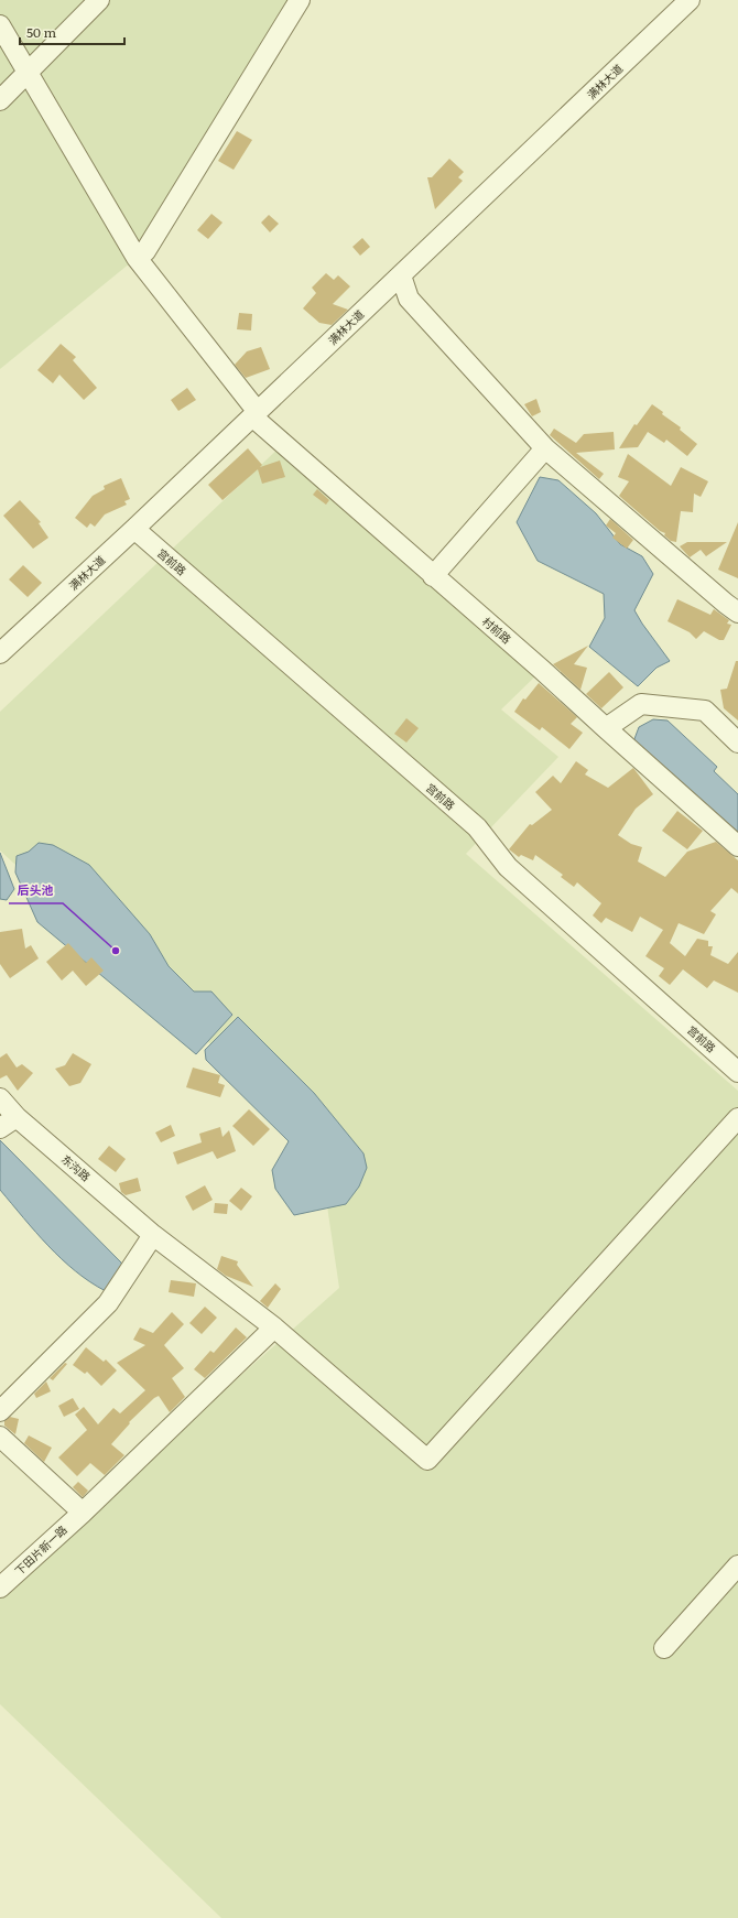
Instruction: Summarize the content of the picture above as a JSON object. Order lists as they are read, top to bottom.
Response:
{
  "streets": {
    "street": [
      "满林大道",
      "宫前路",
      "村前路",
      "东沟路",
      "下田片新一路"
    ]
  },
  "crossings": [
    ["满林大道", "宫前路"],
    ["满林大道", "村前路"],
    ["东沟路", "下田片新一路"]
  ],
  "places": ["后头池"],
  "scale_bar": "50 m"
}
